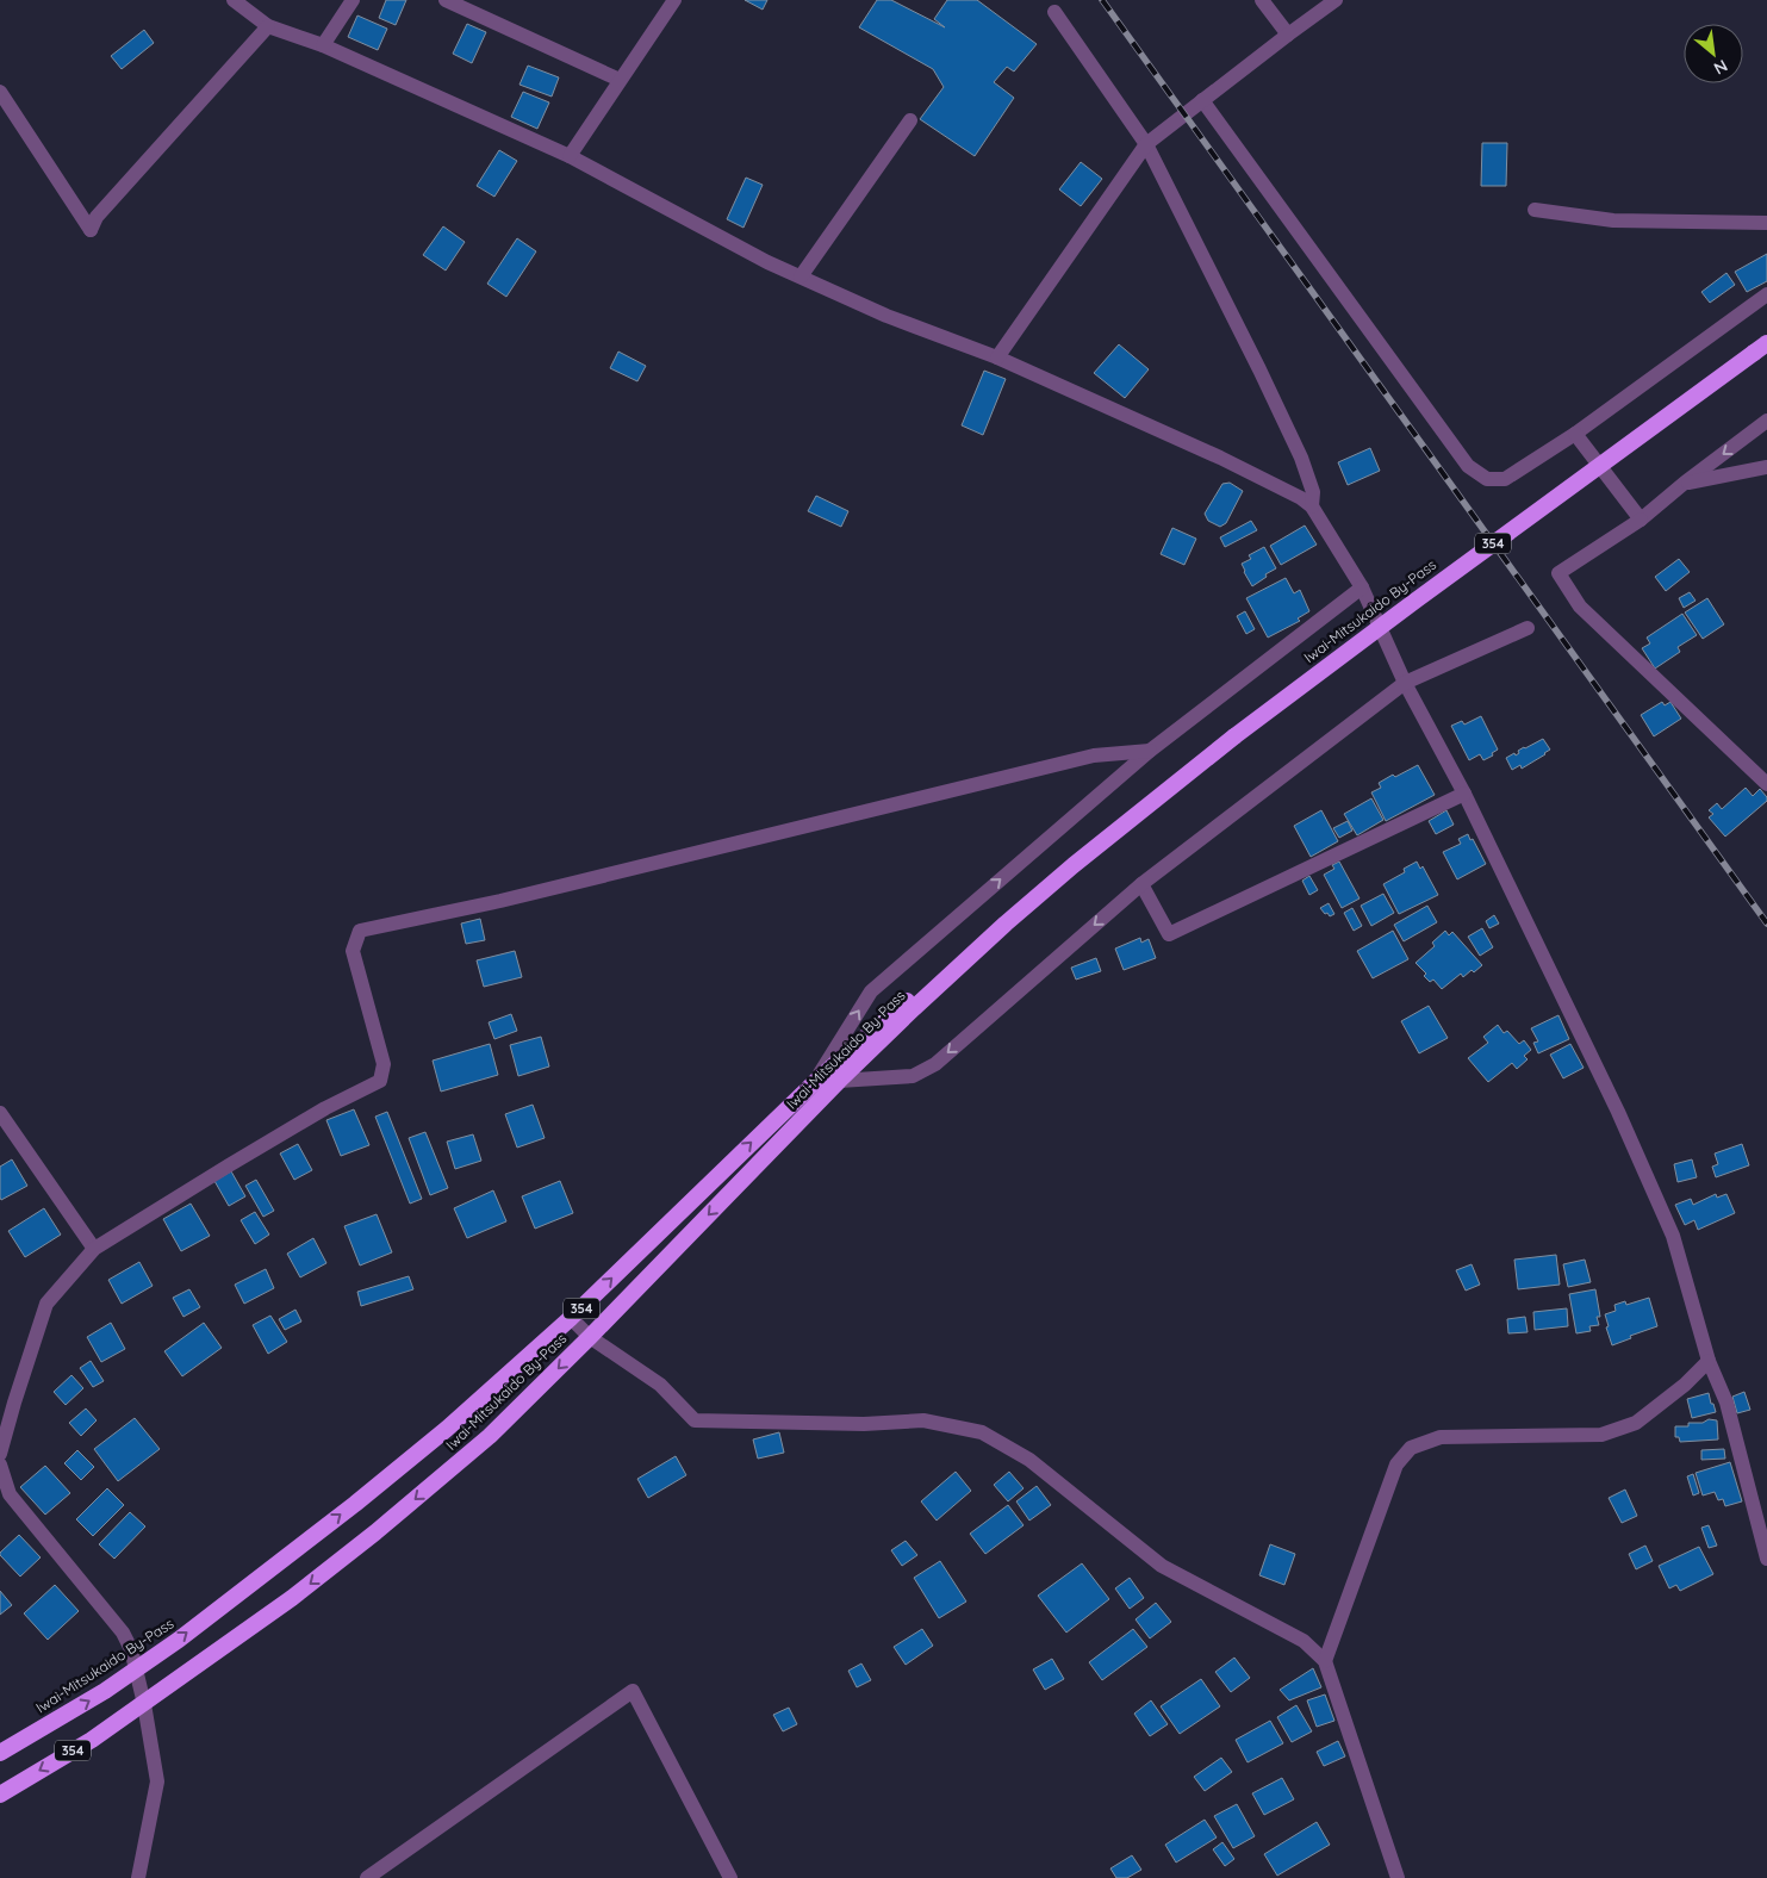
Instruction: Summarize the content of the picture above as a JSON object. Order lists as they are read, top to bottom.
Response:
{
  "streets": {
    "highway": ["354", "Iwai-Mitsukaido By-Pass"]
  },
  "north": "bottom right"
}
